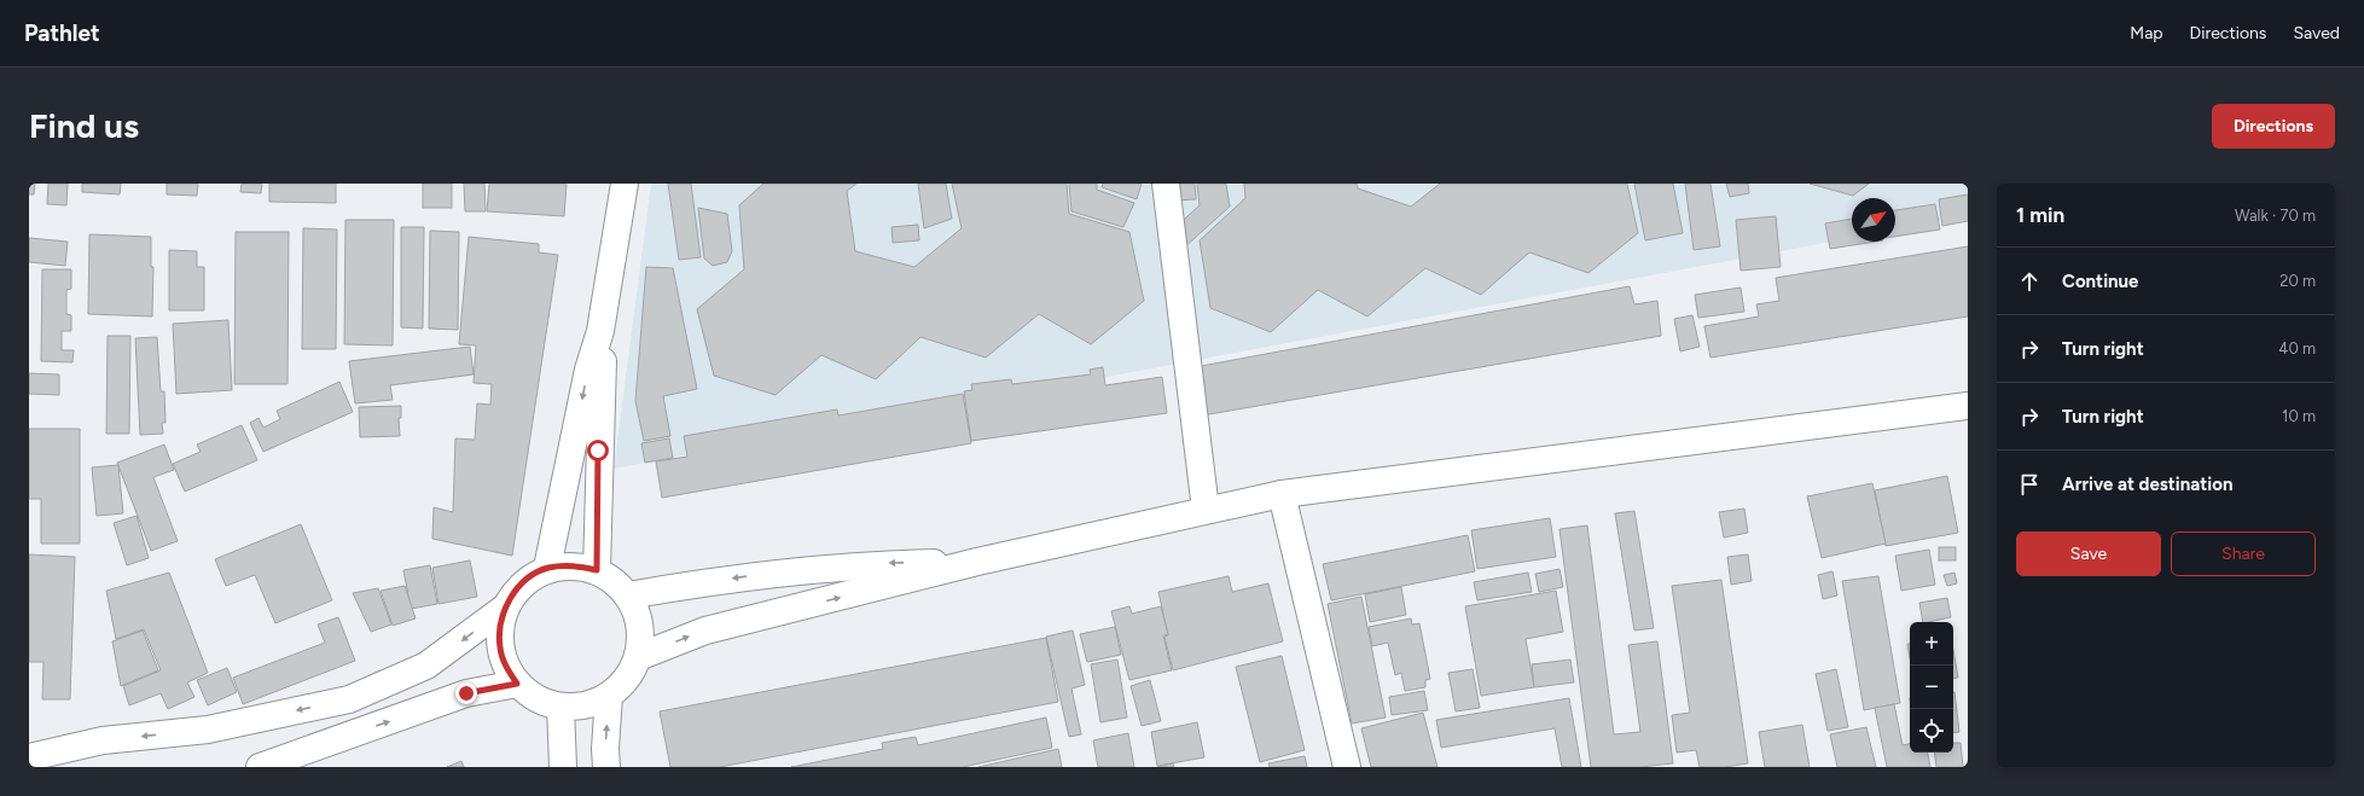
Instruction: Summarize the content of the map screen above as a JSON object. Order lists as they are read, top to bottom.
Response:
{
  "north": "top right",
  "page": {
    "header": "Pathlet",
    "nav": ["Map", "Directions", "Saved"],
    "buttons": [
      "Directions",
      ["Save", "Share"]
    ],
    "title": "Find us",
    "heading": ["1 min", "Walk · 70 m"],
    "list": [
      ["Continue", "20 m"],
      ["Turn right", "40 m"],
      ["Turn right", "10 m"],
      "Arrive at destination"
    ],
    "map_buttons": ["+", "−"]
  }
}
